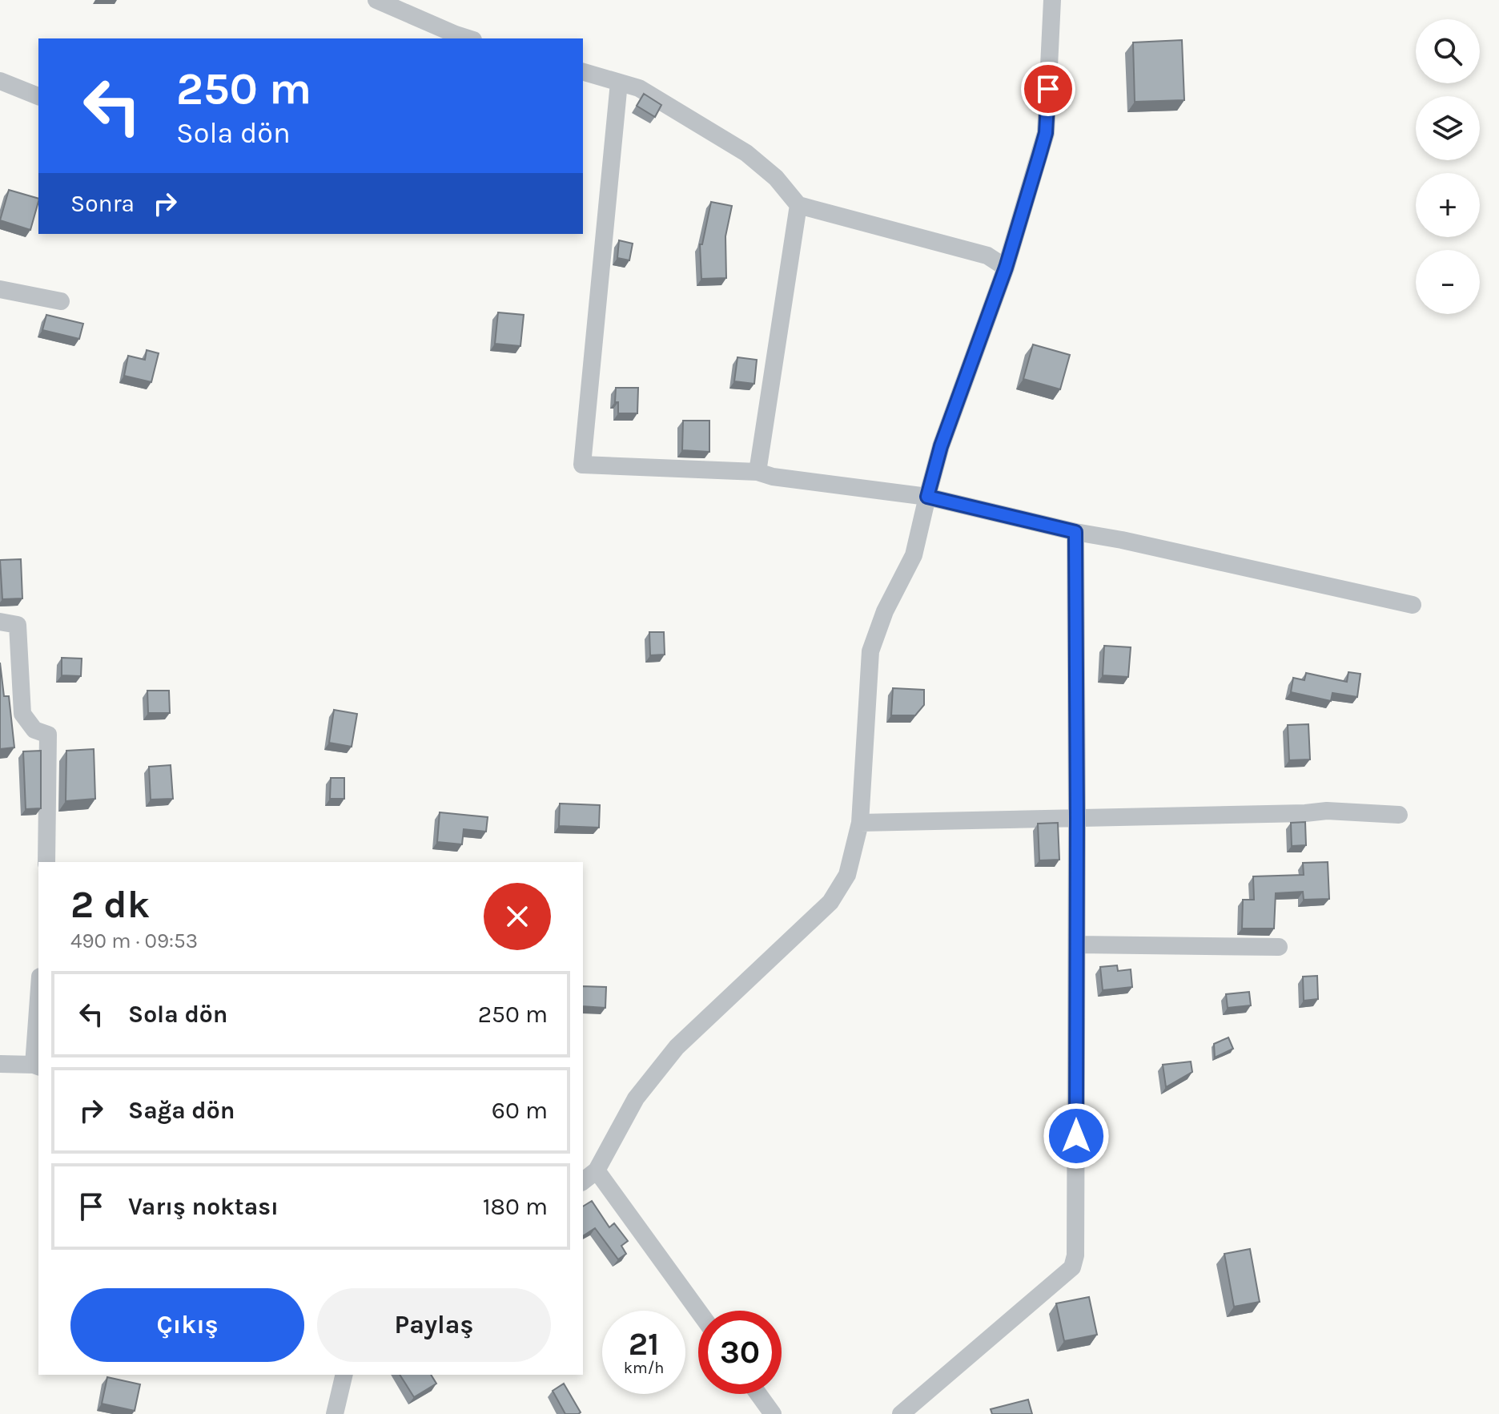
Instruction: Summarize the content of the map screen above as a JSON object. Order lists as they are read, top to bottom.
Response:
{
  "page": {
    "map_buttons": ["+", "−"],
    "turn": ["250 m", "Sola dön"],
    "then": "Sonra",
    "heading": ["2 dk", "490 m · 09:53"],
    "list": [
      {
        "name": "Sola dön",
        "value": "250 m"
      },
      {
        "name": "Sağa dön",
        "value": "60 m"
      },
      {
        "name": "Varış noktası",
        "value": "180 m"
      }
    ],
    "buttons": ["Çıkış", "Paylaş"],
    "speed": "21 km/h",
    "limit": "30"
  }
}
